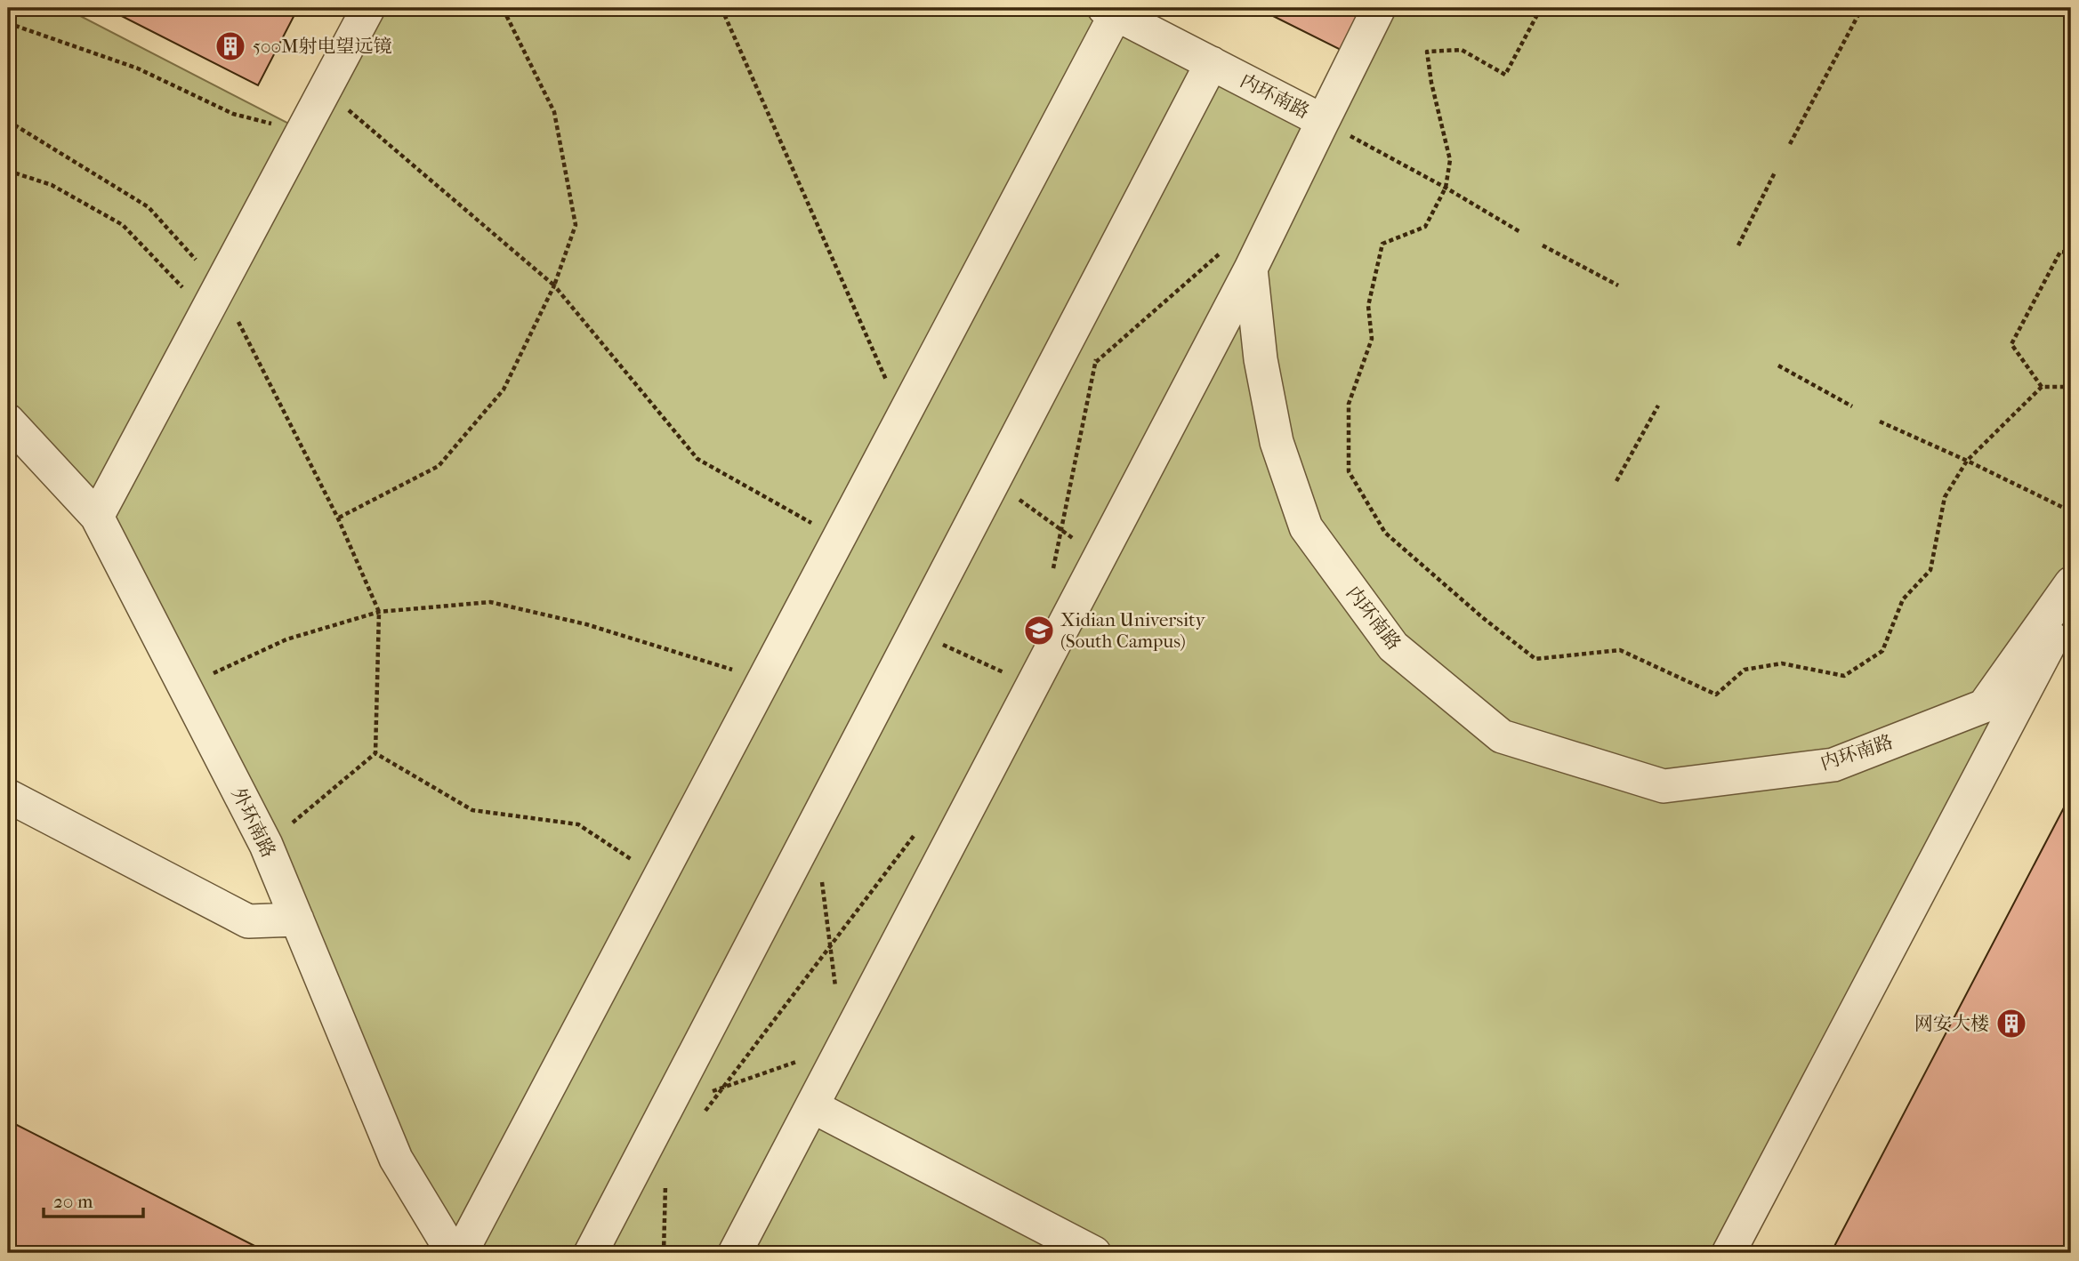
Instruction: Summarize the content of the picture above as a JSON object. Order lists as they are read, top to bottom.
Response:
{
  "streets": {
    "lane": ["内环南路", "外环南路"]
  },
  "places": {
    "building": ["500M射电望远镜", "网安大楼"],
    "school or university": ["Xidian University (South Campus)"]
  },
  "scale_bar": "20 m"
}
